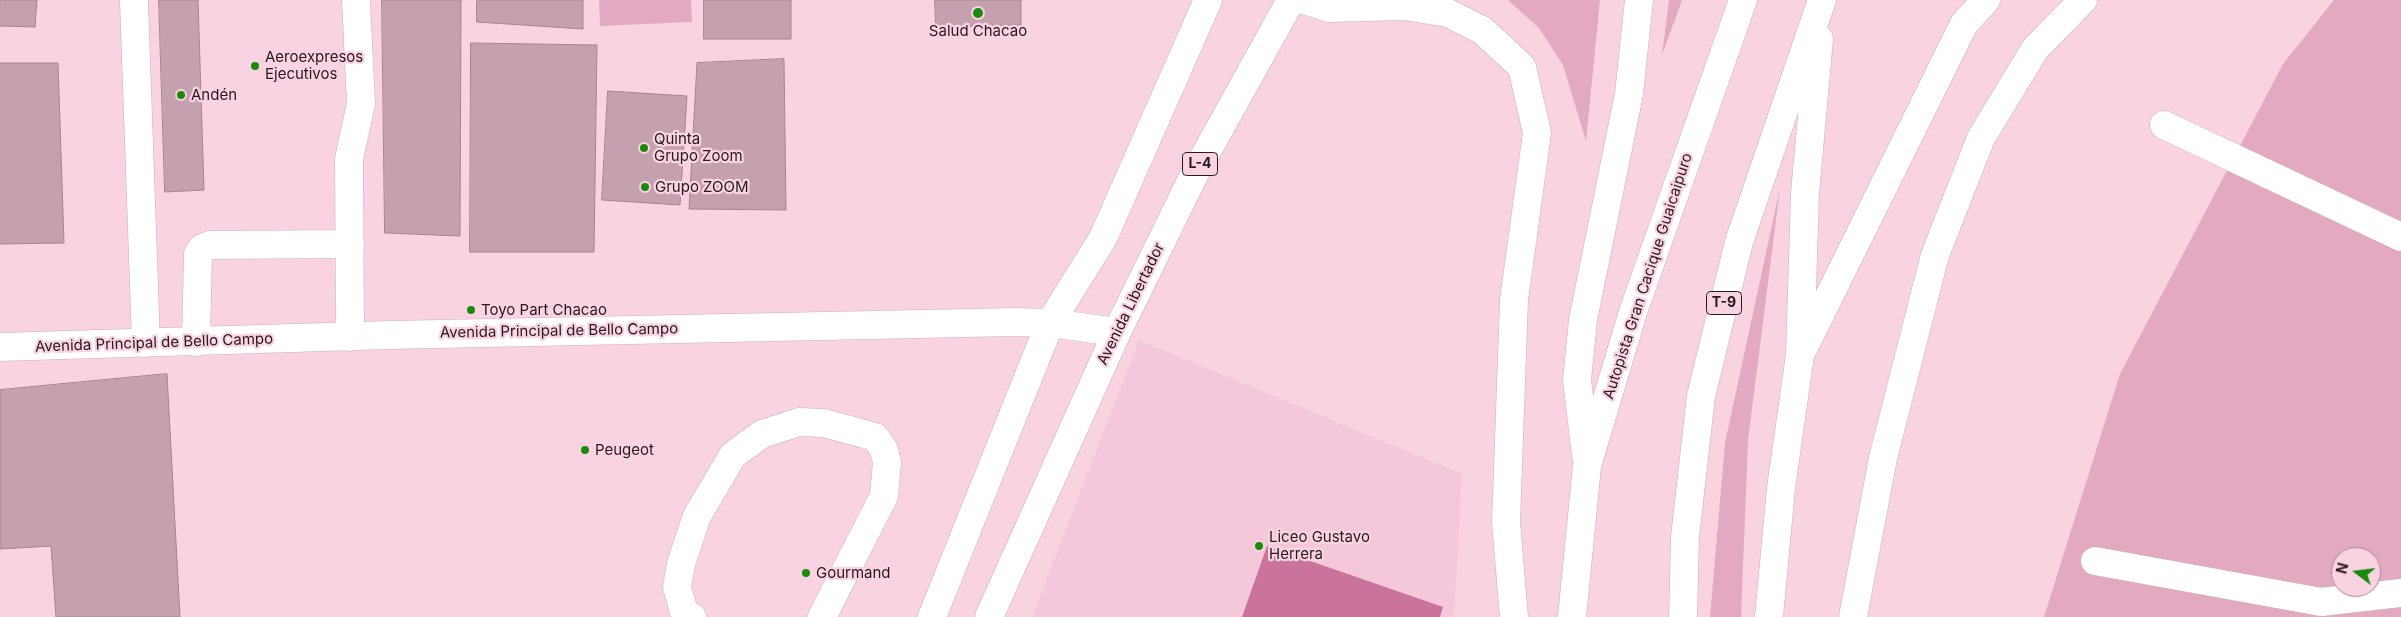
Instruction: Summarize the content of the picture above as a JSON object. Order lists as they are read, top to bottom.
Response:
{
  "streets": {
    "main road": [
      "L-4",
      "Autopista Gran Cacique Guaicaipuro",
      "T-9",
      "Avenida Libertador",
      "Avenida Principal de Bello Campo"
    ]
  },
  "crossings": [
    ["Avenida Libertador", "Avenida Principal de Bello Campo"]
  ],
  "places": [
    "Salud Chacao",
    "Aeroexpresos Ejecutivos",
    "Andén",
    "Quinta Grupo Zoom",
    "Grupo ZOOM",
    "Toyo Part Chacao",
    "Peugeot",
    "Liceo Gustavo Herrera",
    "Gourmand"
  ],
  "north": "left"
}
